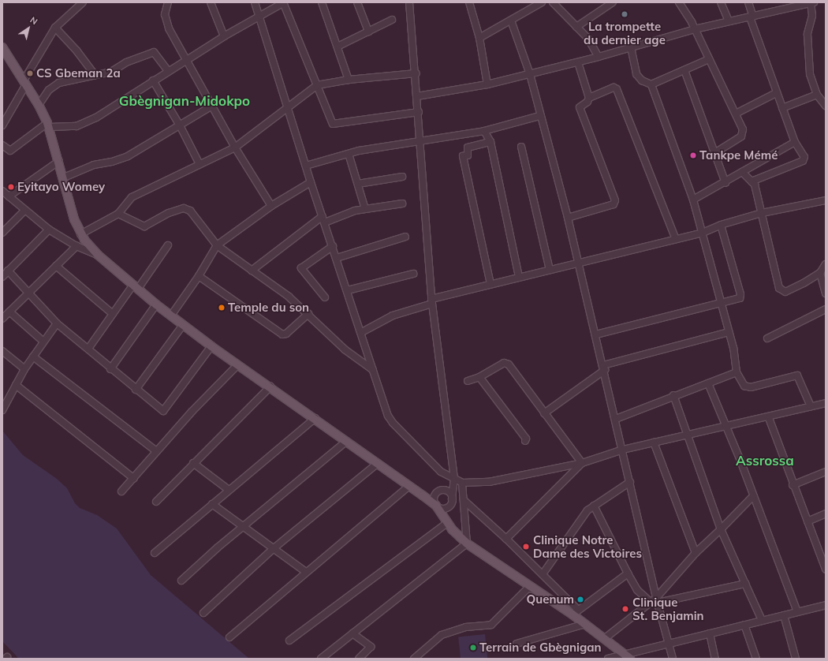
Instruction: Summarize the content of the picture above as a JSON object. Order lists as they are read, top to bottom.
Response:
{
  "districts": ["Gbègnigan-Midokpo", "Assrossa"],
  "places": [
    "La trompette du dernier age",
    "CS Gbeman 2a",
    "Tankpe Mémé",
    "Eyitayo Womey",
    "Temple du son",
    "Clinique Notre Dame des Victoires",
    "Quenum",
    "Clinique St. Benjamin",
    "Terrain de Gbègnigan"
  ],
  "north": "top right"
}
